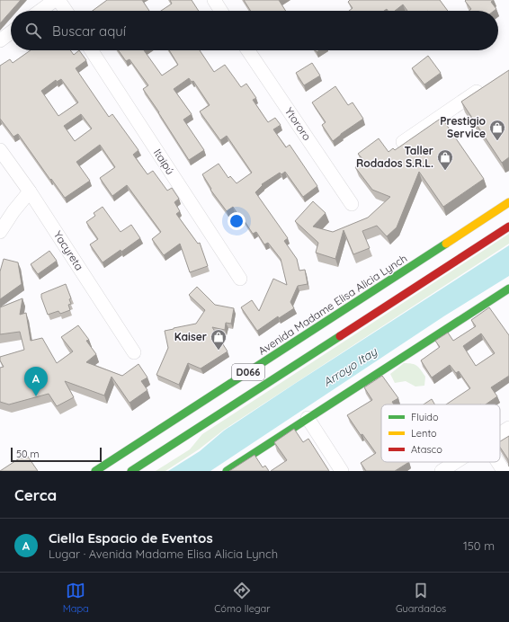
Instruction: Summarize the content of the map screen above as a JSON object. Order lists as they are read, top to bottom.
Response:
{
  "streets": {
    "main road": ["Avenida Madame Elisa Alicia Lynch", "D066"],
    "street": ["Ytororo", "Itaipú", "Yacyreta"]
  },
  "water": ["Arroyo Itay"],
  "places": {
    "shop": ["Prestigio Service", "Taller Rodados S.R.L.", "Kaiser"]
  },
  "legend": ["Fluido", "Lento", "Atasco"],
  "scale_bar": "50 m",
  "page": {
    "search": "Buscar aquí",
    "pins": "A",
    "scale": "50 m",
    "heading": "Cerca",
    "list": [
      {
        "mark": "A",
        "name": "Ciella Espacio de Eventos",
        "note": "Lugar · Avenida Madame Elisa Alicia Lynch",
        "value": "150 m"
      }
    ],
    "nav": ["Mapa", "Cómo llegar", "Guardados"]
  }
}
